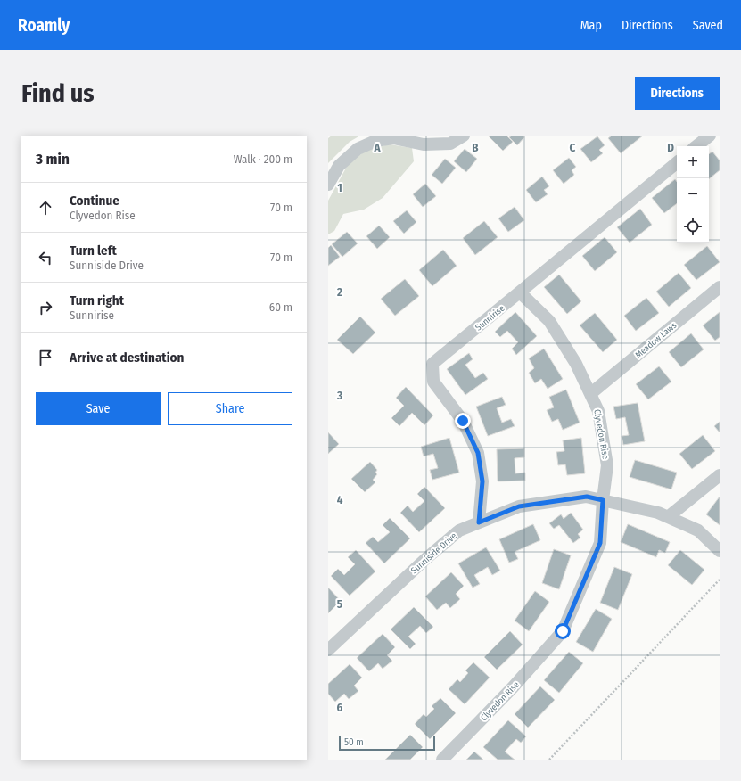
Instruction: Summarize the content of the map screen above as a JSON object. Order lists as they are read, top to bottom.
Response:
{
  "streets": {
    "street": [
      "Sunnirise",
      "Meadow Laws",
      "Clyvedon Rise",
      "Sunniside Drive"
    ]
  },
  "crossings": [
    ["Sunnirise", "Clyvedon Rise"],
    ["Sunnirise", "Sunniside Drive"],
    ["Meadow Laws", "Clyvedon Rise"],
    ["Clyvedon Rise", "Sunniside Drive"]
  ],
  "scale_bar": "50 m",
  "page": {
    "header": "Roamly",
    "nav": ["Map", "Directions", "Saved"],
    "buttons": [
      "Directions",
      ["Save", "Share"]
    ],
    "title": "Find us",
    "heading": ["3 min", "Walk · 200 m"],
    "map_buttons": ["+", "−"],
    "list": [
      ["Continue", "Clyvedon Rise", "70 m"],
      ["Turn left", "Sunniside Drive", "70 m"],
      ["Turn right", "Sunnirise", "60 m"],
      "Arrive at destination"
    ],
    "scale": "50 m"
  },
  "grid": {
    "columns": [
      "A",
      "B",
      "C",
      "D"
    ],
    "rows": [
      "1",
      "2",
      "3",
      "4",
      "5",
      "6"
    ]
  }
}
